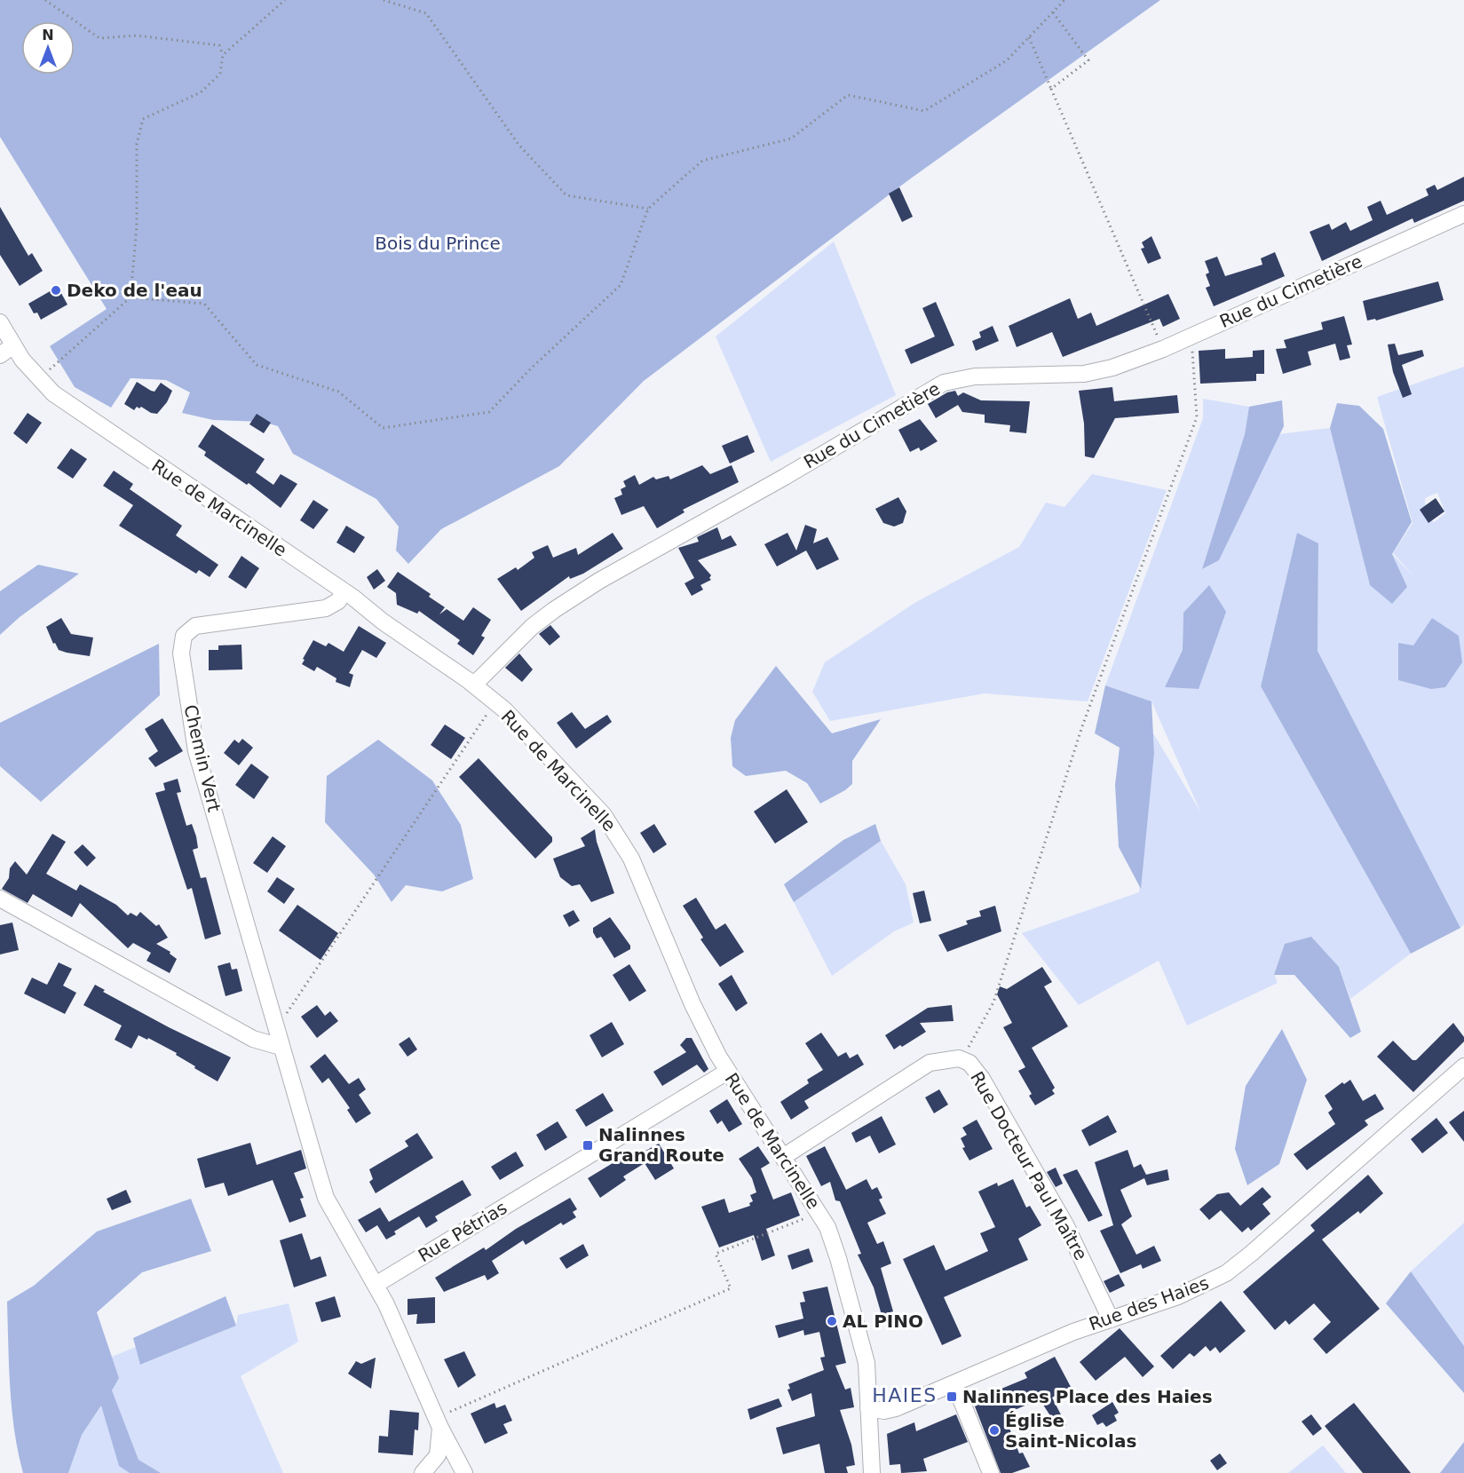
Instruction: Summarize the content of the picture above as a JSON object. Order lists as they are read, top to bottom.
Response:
{
  "streets": {
    "street": [
      "Rue du Cimetière",
      "Rue de Marcinelle",
      "Chemin Vert",
      "Rue Docteur Paul Maître",
      "Rue Pétrias",
      "Rue des Haies"
    ]
  },
  "crossings": [
    ["Rue du Cimetière", "Rue de Marcinelle"],
    ["Rue de Marcinelle", "Chemin Vert"],
    ["Rue de Marcinelle", "Rue Docteur Paul Maître"],
    ["Rue de Marcinelle", "Rue Pétrias"],
    ["Rue de Marcinelle", "Rue des Haies"],
    ["Chemin Vert", "Rue Pétrias"],
    ["Rue Docteur Paul Maître", "Rue des Haies"]
  ],
  "districts": ["HAIES"],
  "parks": ["Bois du Prince"],
  "places": {
    "other": ["Deko de l'eau", "AL PINO", "Église Saint-Nicolas"],
    "transit": ["Nalinnes Grand Route", "Nalinnes Place des Haies"]
  },
  "north": "top"
}
